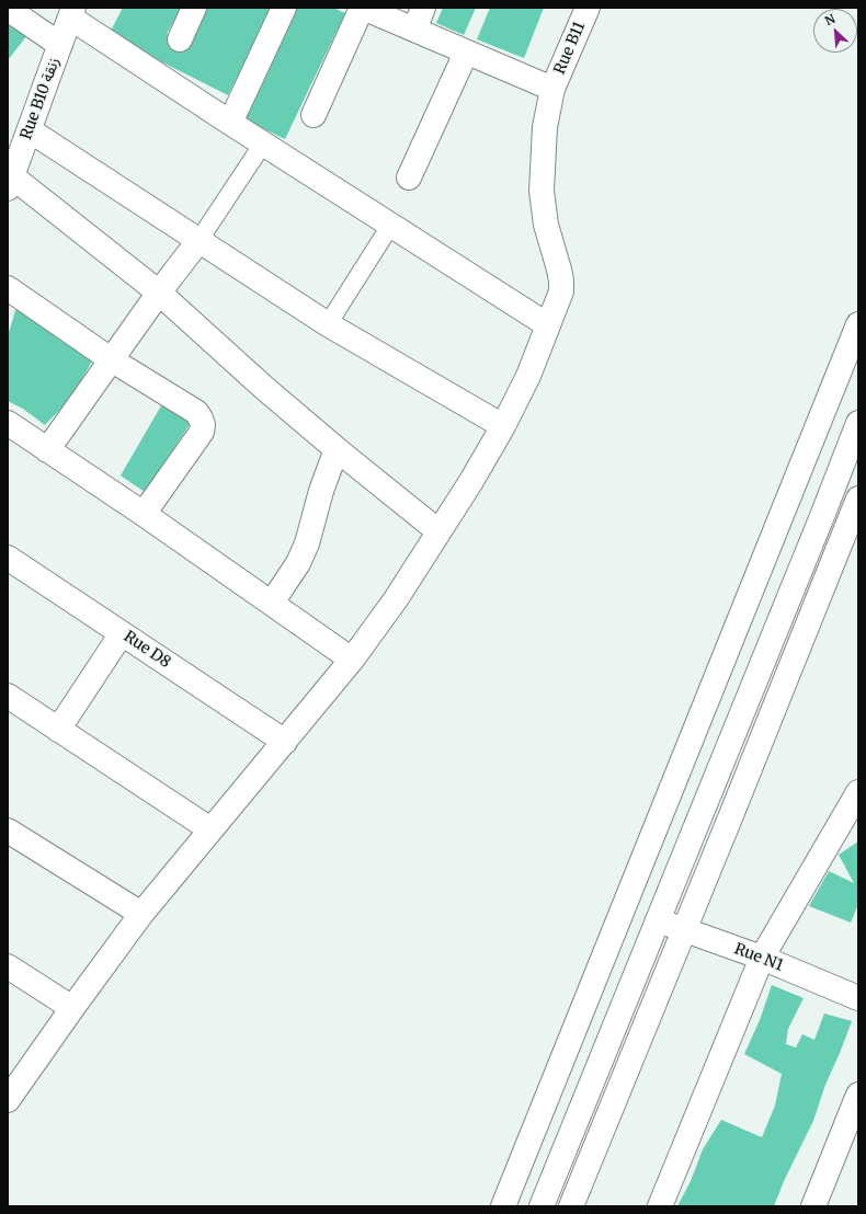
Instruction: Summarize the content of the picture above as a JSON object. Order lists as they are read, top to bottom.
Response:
{
  "streets": {
    "street": [
      "Rue B11",
      "Rue B10 زنقة",
      "Rue D8",
      "Rue N1"
    ]
  },
  "crossings": [
    ["Rue B11", "Rue D8"]
  ],
  "north": "top left"
}
